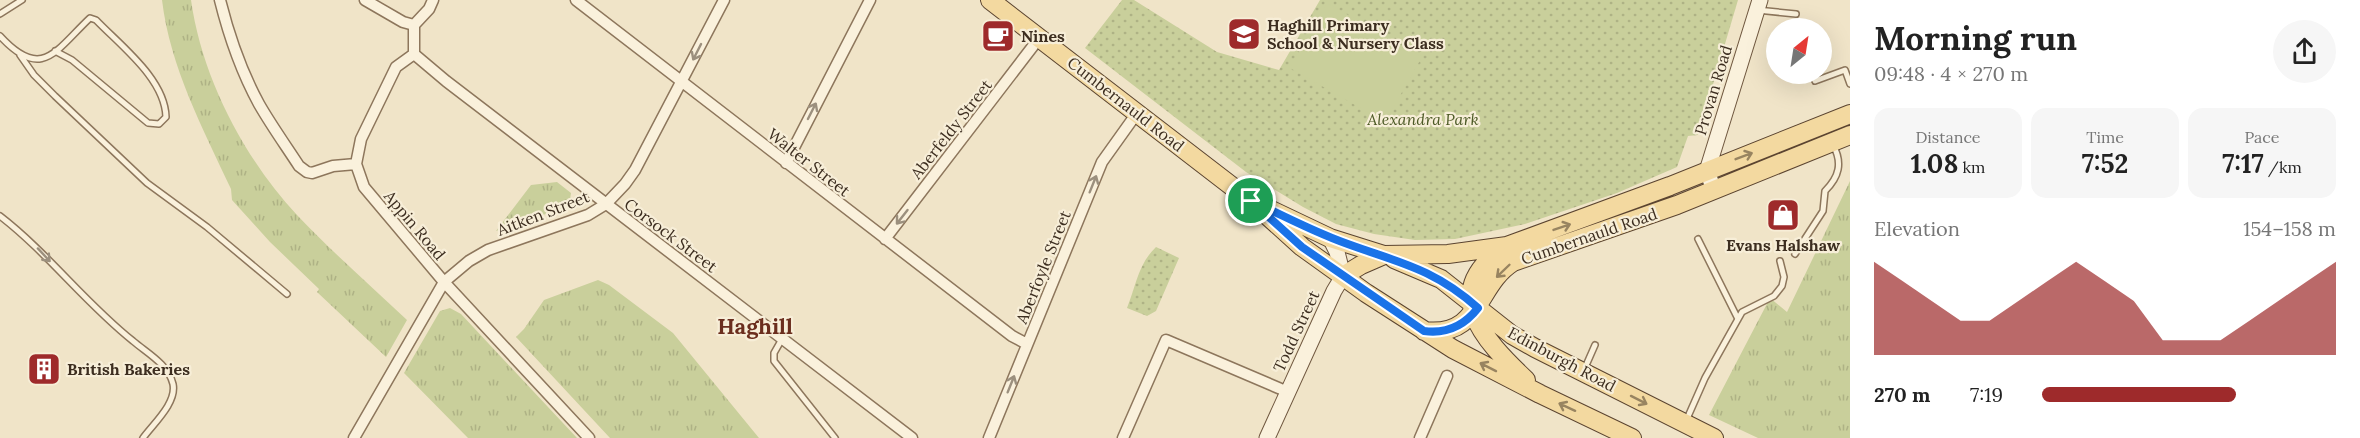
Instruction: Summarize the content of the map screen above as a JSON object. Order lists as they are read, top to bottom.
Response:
{
  "streets": {
    "main road": ["Cumbernauld Road", "Edinburgh Road"],
    "street": [
      "Provan Road",
      "Aberfeldy Street",
      "Walter Street",
      "Aitken Street",
      "Appin Road",
      "Corsock Street",
      "Aberfoyle Street",
      "Todd Street"
    ]
  },
  "crossings": [
    ["Provan Road", "Cumbernauld Road"],
    ["Cumbernauld Road", "Aberfeldy Street"],
    ["Cumbernauld Road", "Aberfoyle Street"],
    ["Cumbernauld Road", "Todd Street"],
    ["Cumbernauld Road", "Edinburgh Road"],
    ["Aberfeldy Street", "Walter Street"],
    ["Walter Street", "Aitken Street"],
    ["Walter Street", "Aberfoyle Street"],
    ["Aitken Street", "Appin Road"],
    ["Aitken Street", "Corsock Street"]
  ],
  "one_way": ["Aberfeldy Street", "Aberfoyle Street"],
  "districts": ["Haghill"],
  "parks": ["Alexandra Park"],
  "places": {
    "school or university": ["Haghill Primary School & Nursery Class"],
    "cafe": ["Nines"],
    "shop": ["Evans Halshaw"],
    "building": ["British Bakeries"]
  },
  "north": "top right",
  "page": {
    "heading": ["Morning run", "09:48 · 4 × 270 m"],
    "stats": [
      ["Distance", "1.08 km"],
      ["Time", "7:52"],
      ["Pace", "7:17 /km"]
    ],
    "chart": ["Elevation", "154–158 m"],
    "list": [
      {
        "name": "270 m",
        "note": "7:19"
      }
    ]
  }
}
